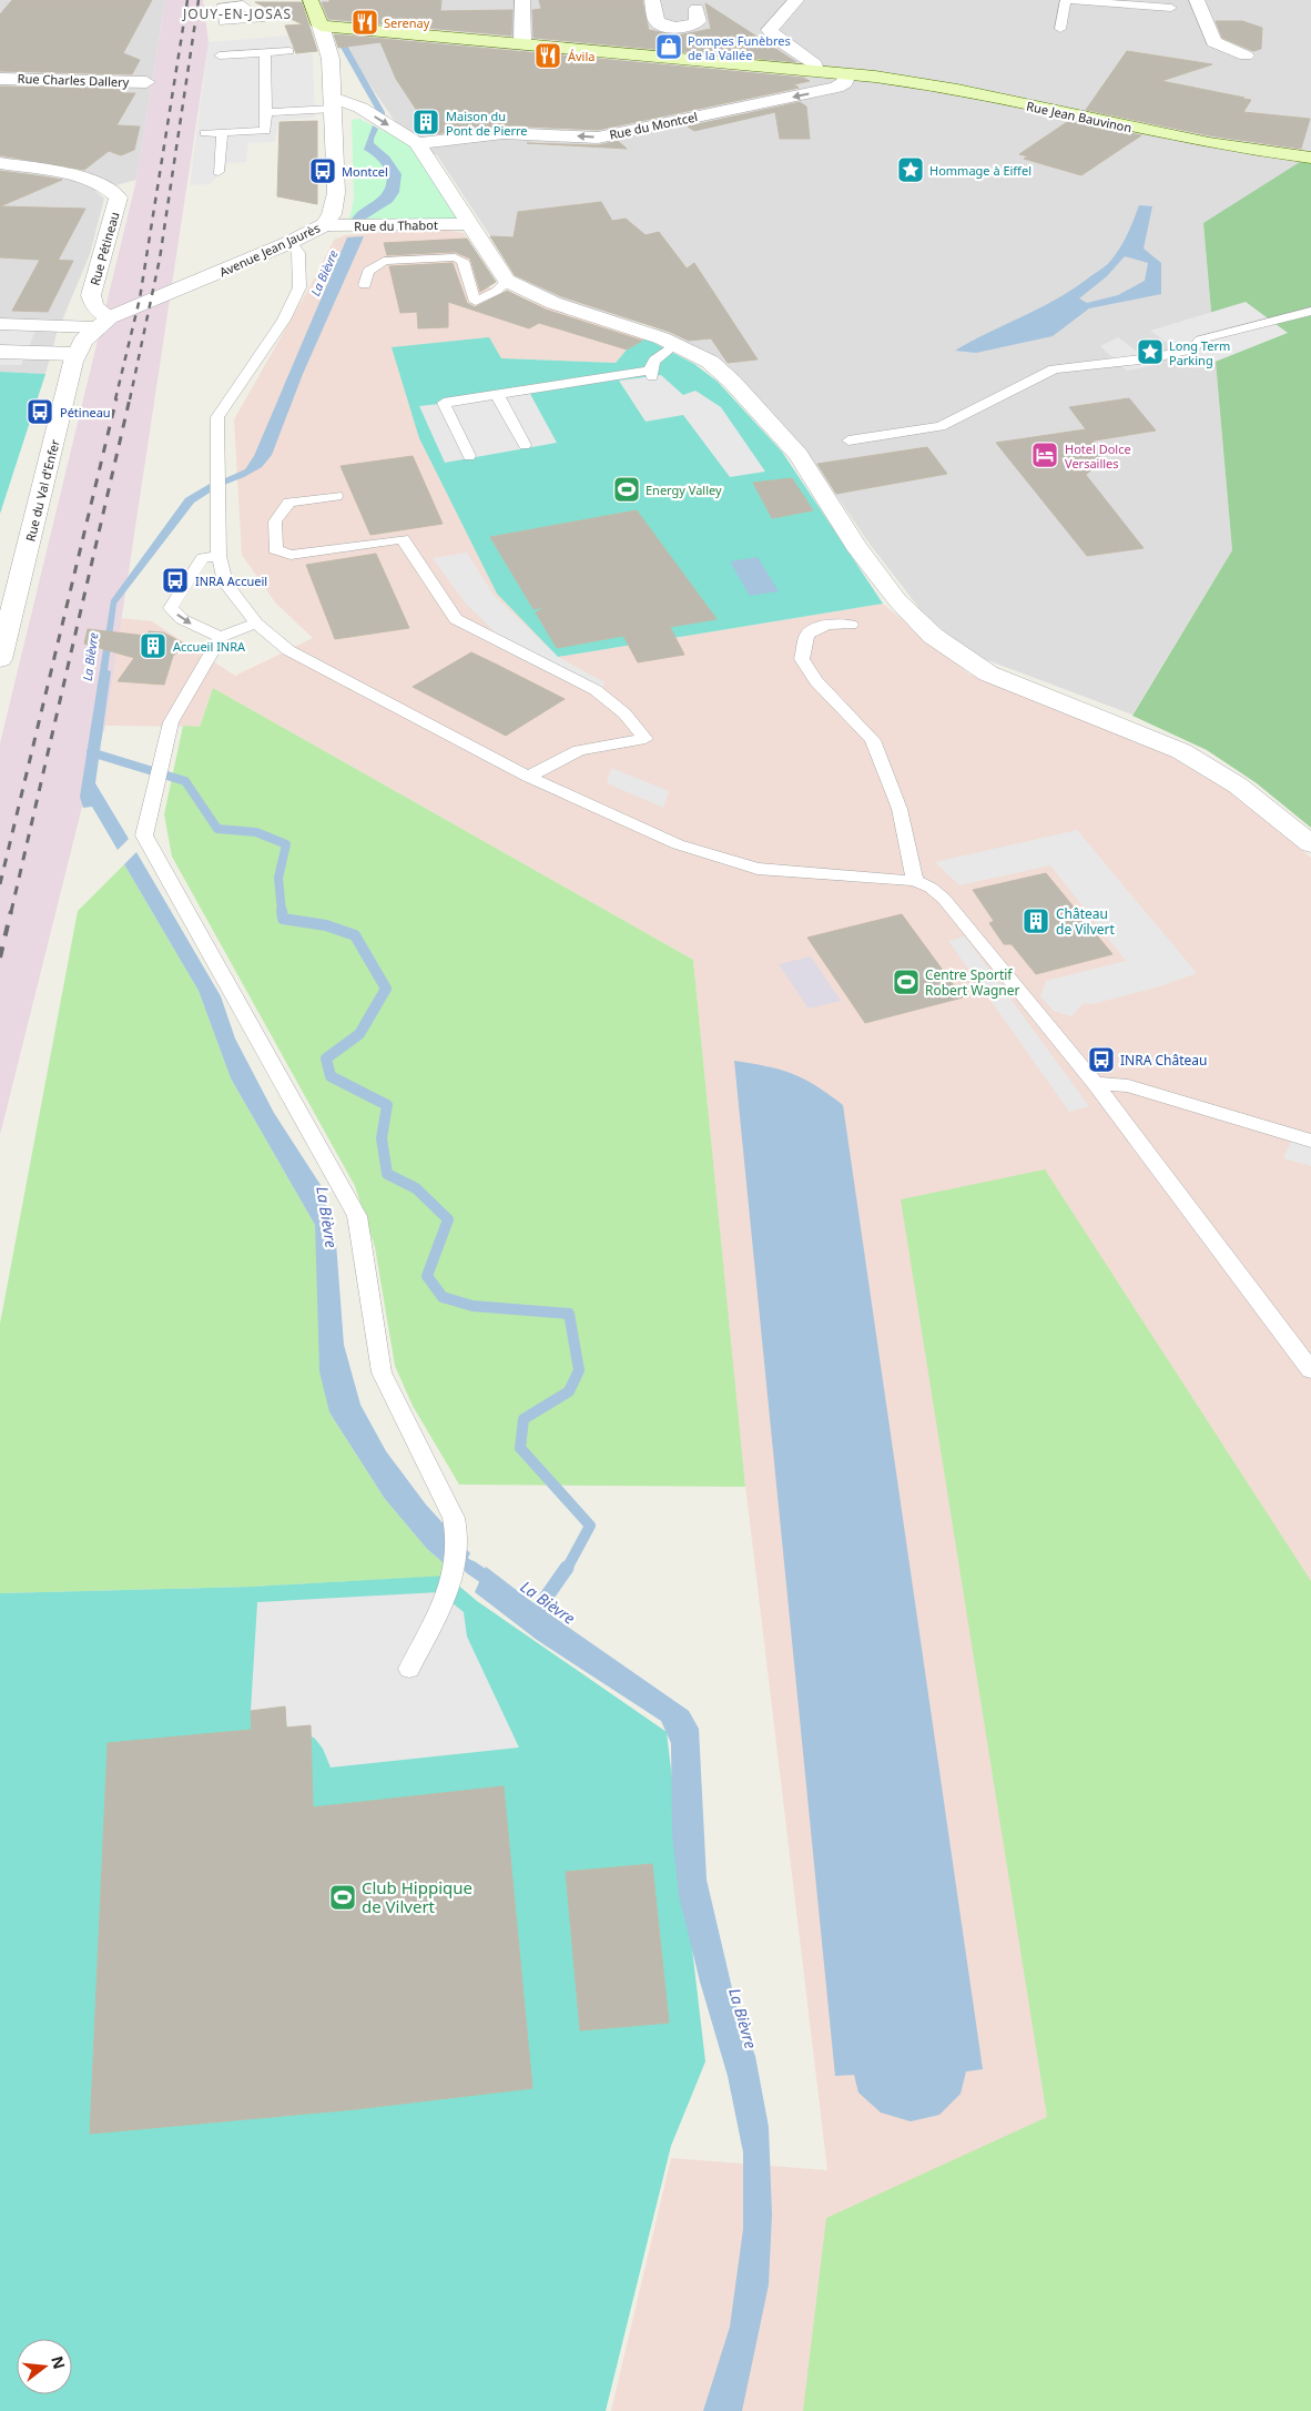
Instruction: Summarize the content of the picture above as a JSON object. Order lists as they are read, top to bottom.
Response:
{
  "streets": {
    "main road": ["Rue Jean Bauvinon", "Avenue Jean Jaurès"],
    "street": [
      "Rue Charles Dallery",
      "Rue du Montcel",
      "Rue du Thabot",
      "Rue Pétineau",
      "Rue du Val d'Enfer"
    ]
  },
  "crossings": [
    ["Rue Jean Bauvinon", "Rue du Montcel"],
    ["Rue Jean Bauvinon", "Avenue Jean Jaurès"],
    ["Rue du Thabot", "Avenue Jean Jaurès"],
    ["Rue Pétineau", "Avenue Jean Jaurès"],
    ["Rue Pétineau", "Rue du Val d'Enfer"],
    ["Avenue Jean Jaurès", "Rue du Val d'Enfer"]
  ],
  "one_way": ["Rue du Montcel"],
  "districts": ["JOUY-EN-JOSAS"],
  "water": ["La Bièvre"],
  "places": {
    "restaurant": ["Serenay", "Ávila"],
    "shop": ["Pompes Funèbres de la Vallée"],
    "building": ["Maison du Pont de Pierre", "Accueil INRA", "Château de Vilvert"],
    "place": ["Hommage à Eiffel", "Long Term Parking"],
    "bus stop": [
      "Montcel",
      "Pétineau",
      "INRA Accueil",
      "INRA Château"
    ],
    "hotel": ["Hotel Dolce Versailles"],
    "sports": ["Energy Valley", "Centre Sportif Robert Wagner", "Club Hippique de Vilvert"]
  },
  "north": "right"
}
